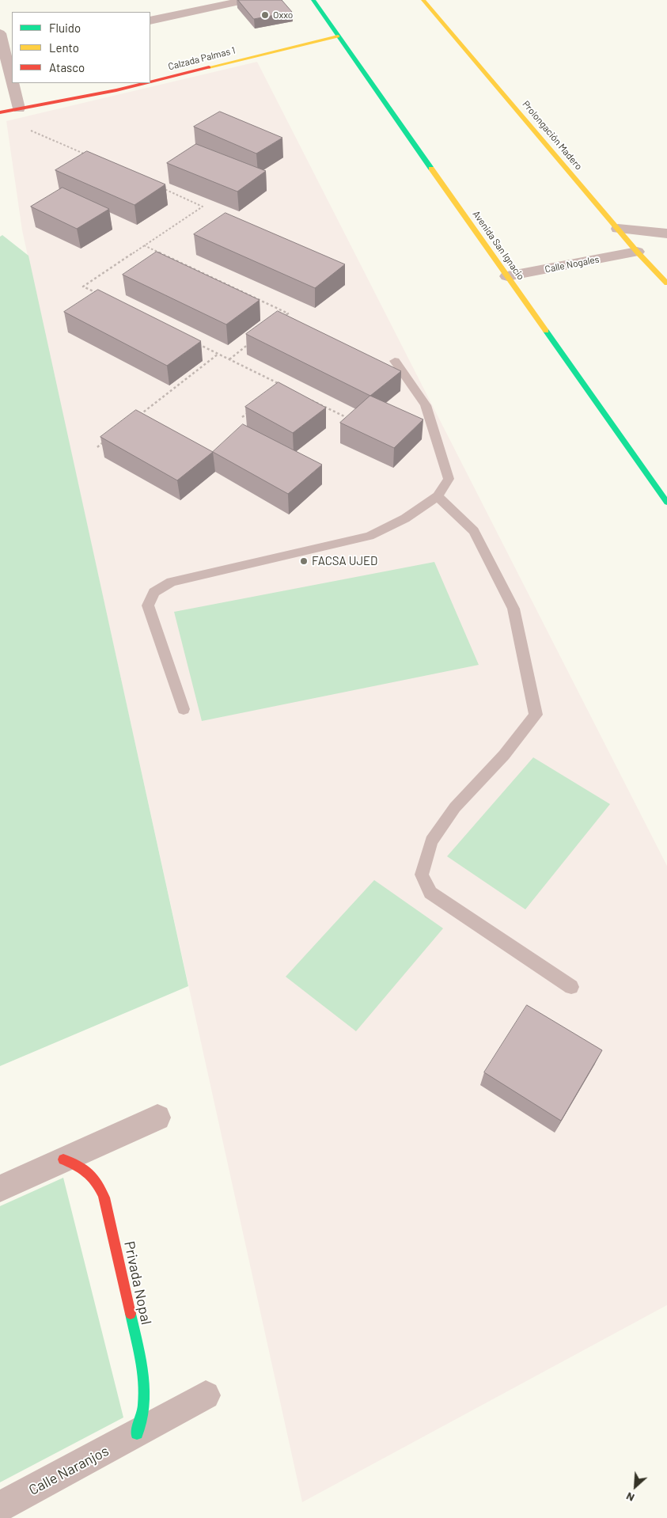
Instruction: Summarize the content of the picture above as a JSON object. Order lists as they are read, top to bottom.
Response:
{
  "streets": {
    "street": [
      "Calzada Palmas 1",
      "Prolongación Madero",
      "Avenida San Ignacio",
      "Calle Nogales",
      "Privada Nopal",
      "Calle Naranjos"
    ]
  },
  "crossings": [
    ["Calzada Palmas 1", "Avenida San Ignacio"],
    ["Prolongación Madero", "Calle Nogales"],
    ["Avenida San Ignacio", "Calle Nogales"],
    ["Privada Nopal", "Calle Naranjos"]
  ],
  "places": ["Oxxo", "FACSA UJED"],
  "legend": ["Fluido", "Lento", "Atasco"],
  "north": "bottom left"
}
